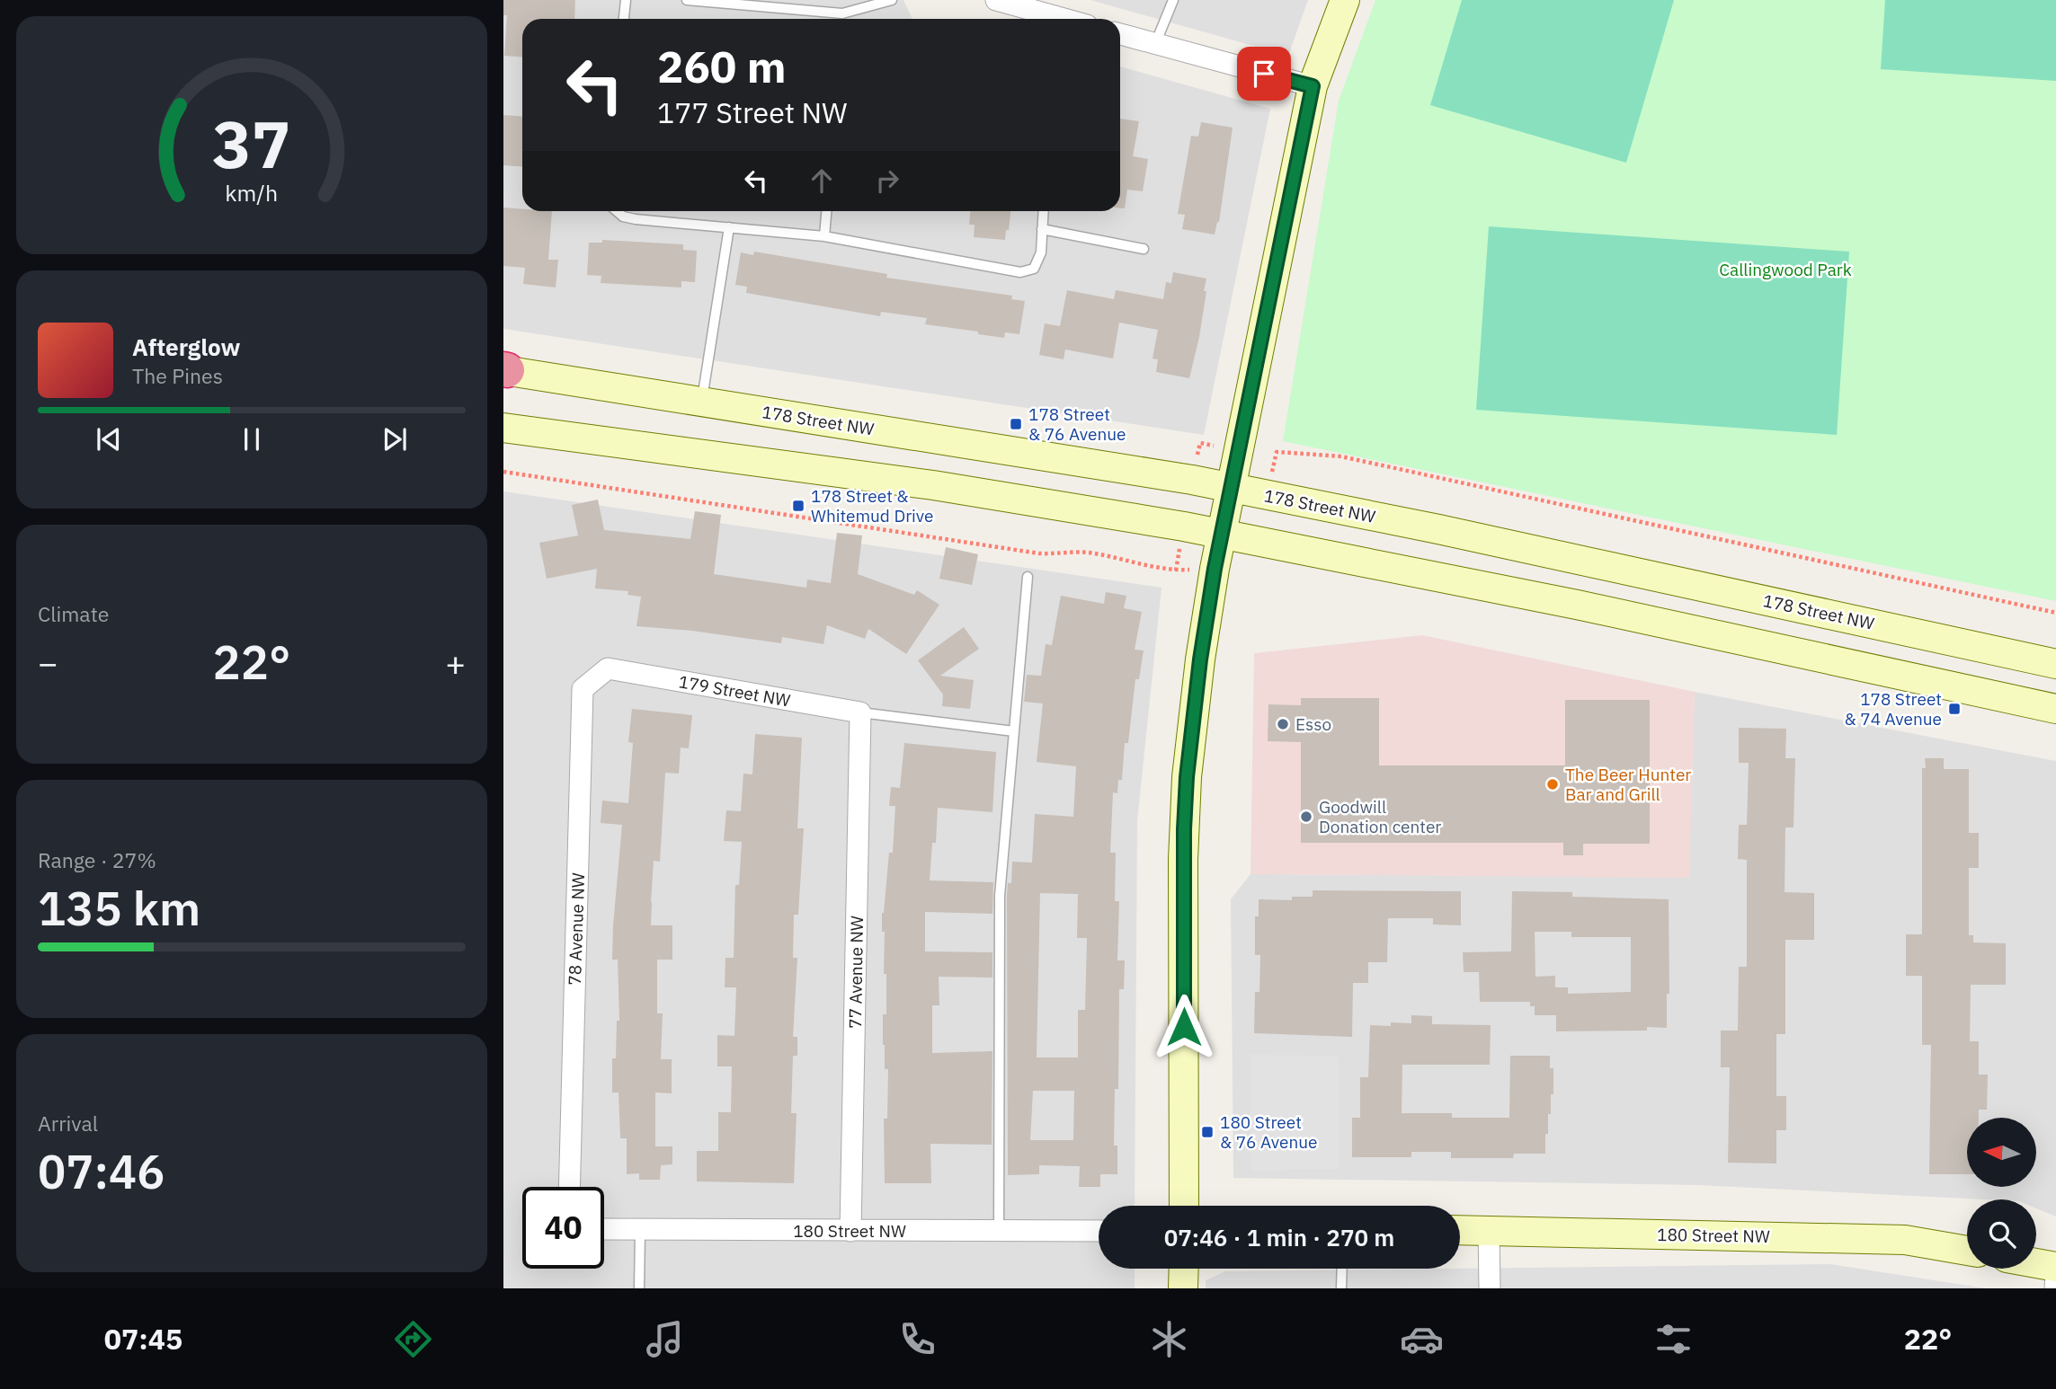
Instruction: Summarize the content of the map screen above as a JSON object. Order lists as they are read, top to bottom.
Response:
{
  "streets": {
    "main road": ["178 Street NW", "180 Street NW"],
    "street": ["179 Street NW", "78 Avenue NW", "77 Avenue NW"]
  },
  "crossings": [
    ["179 Street NW", "78 Avenue NW"],
    ["179 Street NW", "77 Avenue NW"],
    ["77 Avenue NW", "180 Street NW"]
  ],
  "parks": ["Callingwood Park"],
  "places": {
    "transit": [
      "178 Street & 76 Avenue",
      "178 Street & Whitemud Drive",
      "178 Street & 74 Avenue",
      "180 Street & 76 Avenue"
    ],
    "other": ["Esso", "The Beer Hunter Bar and Grill", "Goodwill Donation center"]
  },
  "north": "left",
  "page": {
    "turn": ["260 m", "177 Street NW"],
    "song": ["Afterglow", "The Pines"],
    "tile": [
      "Climate",
      ["Range · 27%", "135 km"],
      ["Arrival", "07:46"]
    ],
    "heat": ["−", "22°", "+"],
    "limit": "40",
    "trip": "07:46 · 1 min · 270 m",
    "tabs": ["07:45", "22°"],
    "gauge": ["37", "km/h"]
  }
}
